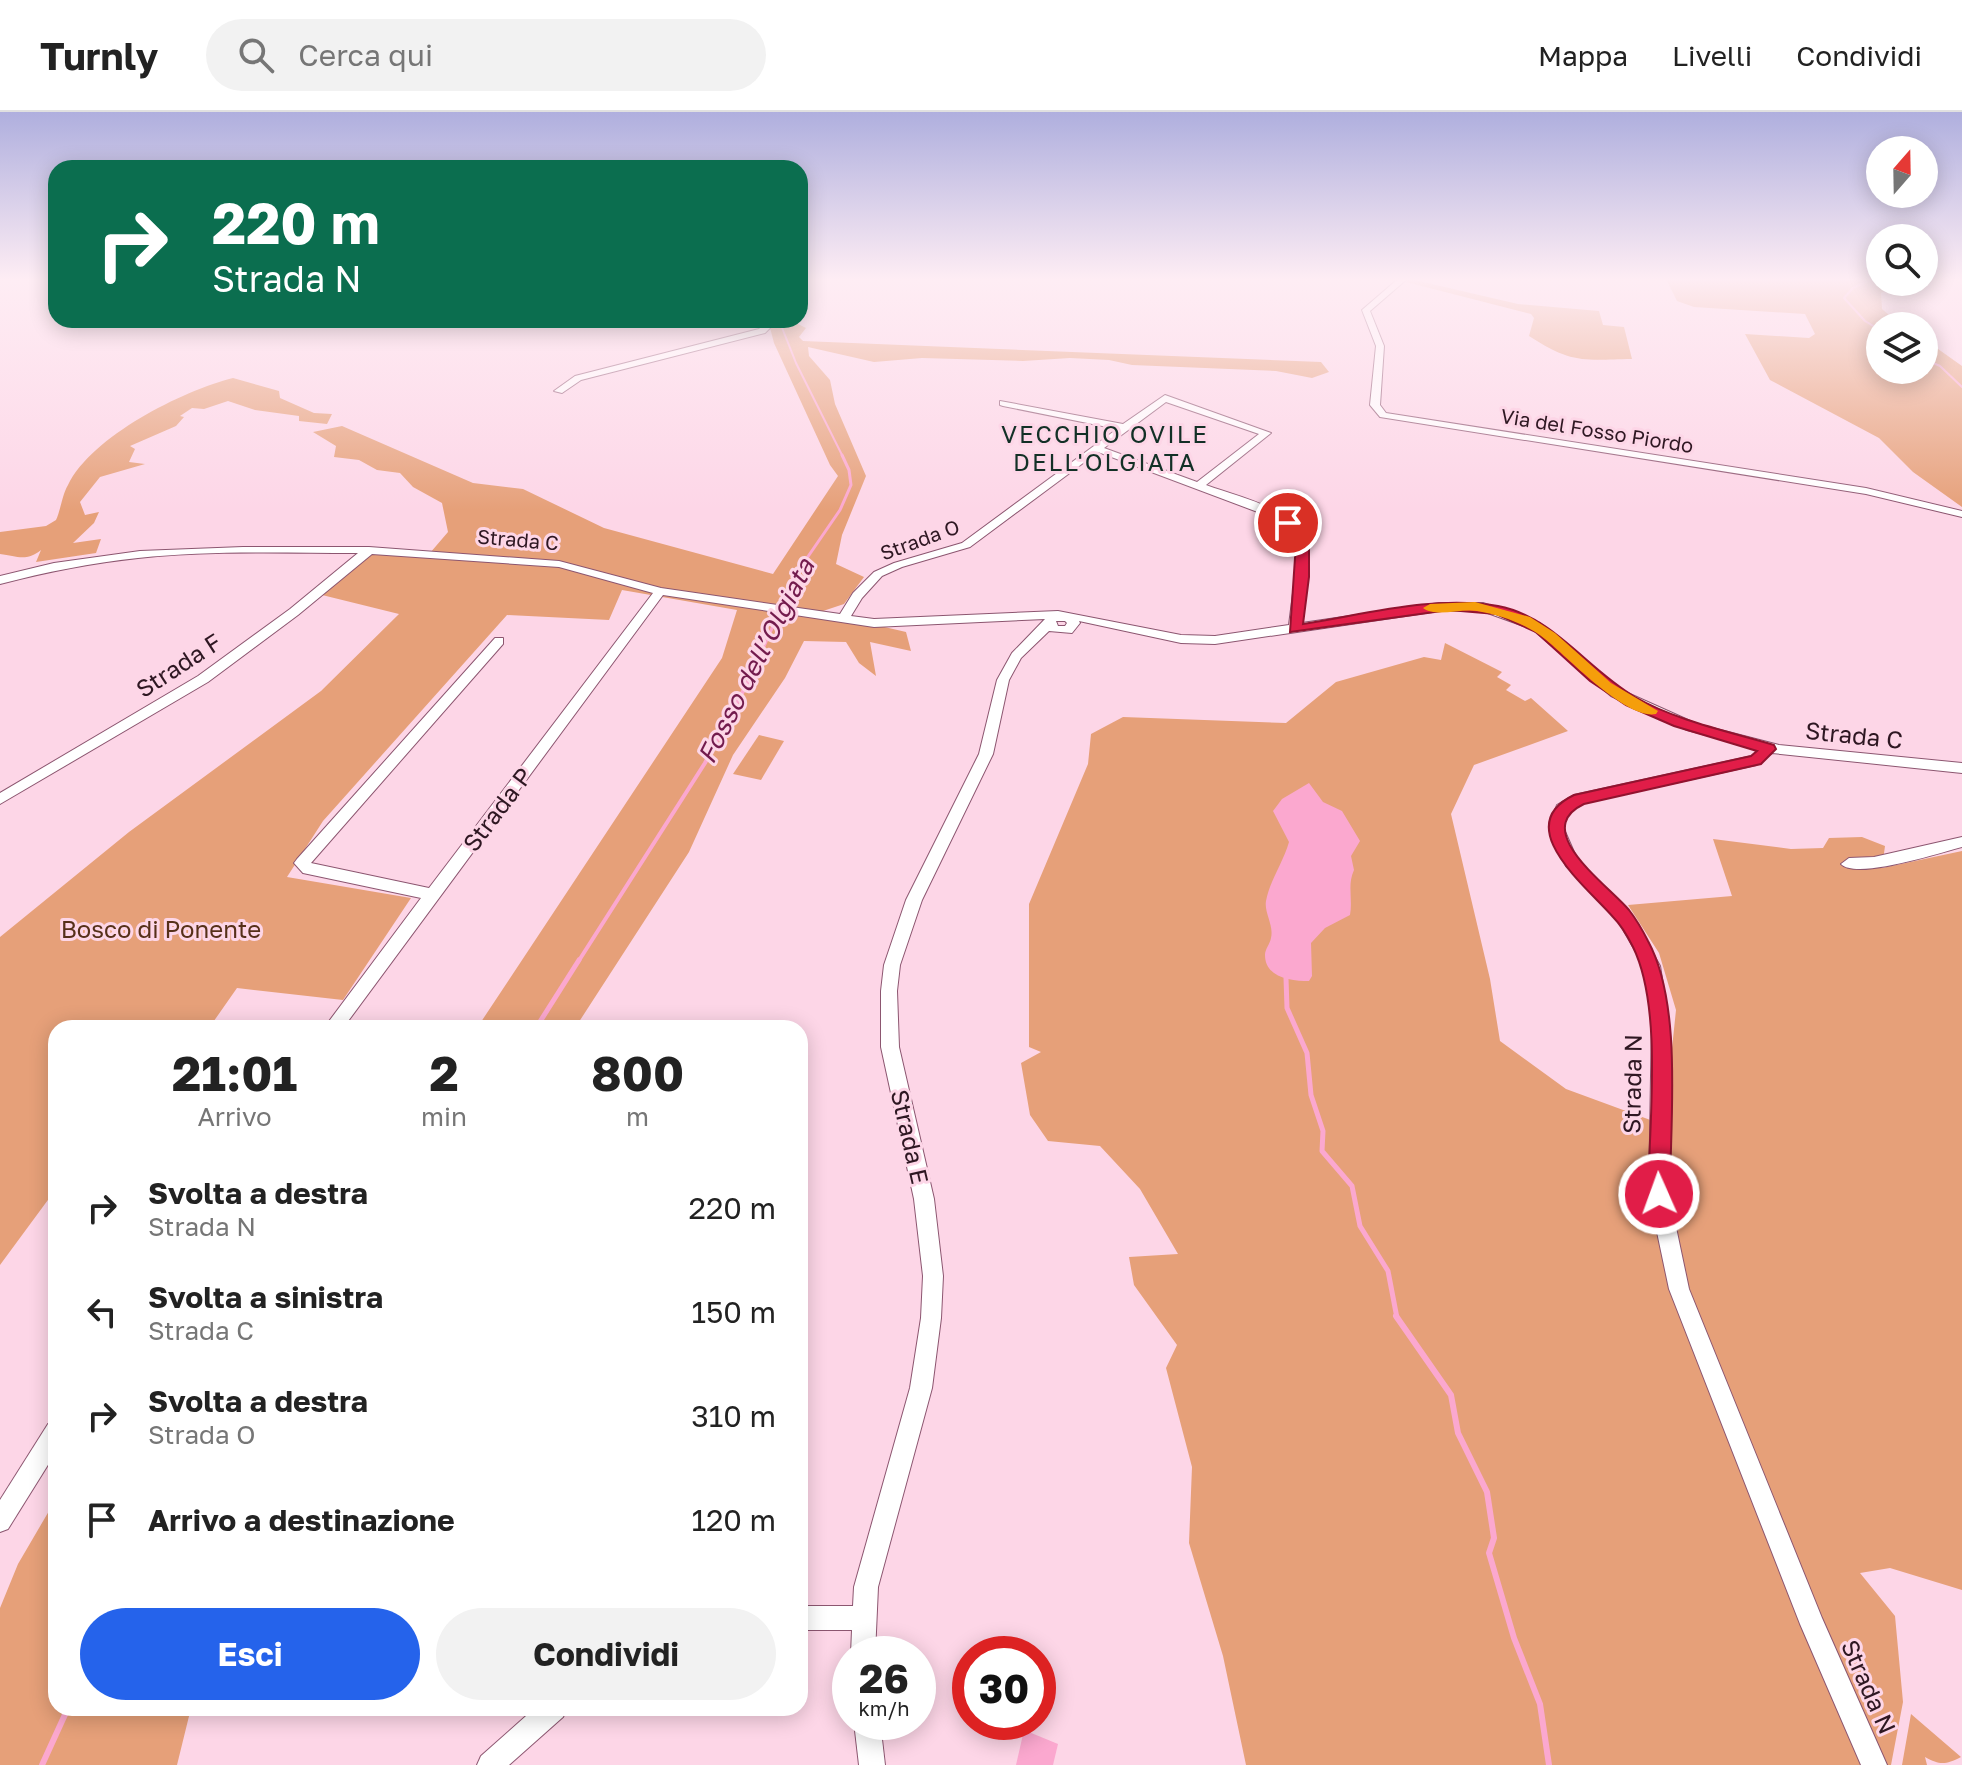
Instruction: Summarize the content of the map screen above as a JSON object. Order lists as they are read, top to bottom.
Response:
{
  "streets": {
    "street": [
      "Via del Fosso Piordo",
      "Strada C",
      "Strada O",
      "Strada F",
      "Strada P",
      "Strada N",
      "Strada E"
    ]
  },
  "crossings": [
    ["Strada C", "Strada O"],
    ["Strada C", "Strada F"],
    ["Strada C", "Strada P"],
    ["Strada C", "Strada N"],
    ["Strada C", "Strada E"]
  ],
  "districts": ["VECCHIO OVILE DELL'OLGIATA"],
  "water": ["Fosso dell’Olgiata"],
  "parks": ["Bosco di Ponente"],
  "north": "top",
  "page": {
    "header": "Turnly",
    "search": "Cerca qui",
    "nav": ["Mappa", "Livelli", "Condividi"],
    "turn": ["220 m", "Strada N"],
    "eta": [
      "21:01",
      "Arrivo",
      "2",
      "min",
      "800",
      "m"
    ],
    "list": [
      {
        "name": "Svolta a destra",
        "note": "Strada N",
        "value": "220 m"
      },
      {
        "name": "Svolta a sinistra",
        "note": "Strada C",
        "value": "150 m"
      },
      {
        "name": "Svolta a destra",
        "note": "Strada O",
        "value": "310 m"
      },
      {
        "name": "Arrivo a destinazione",
        "value": "120 m"
      }
    ],
    "buttons": ["Esci", "Condividi"],
    "speed": "26 km/h",
    "limit": "30"
  }
}
